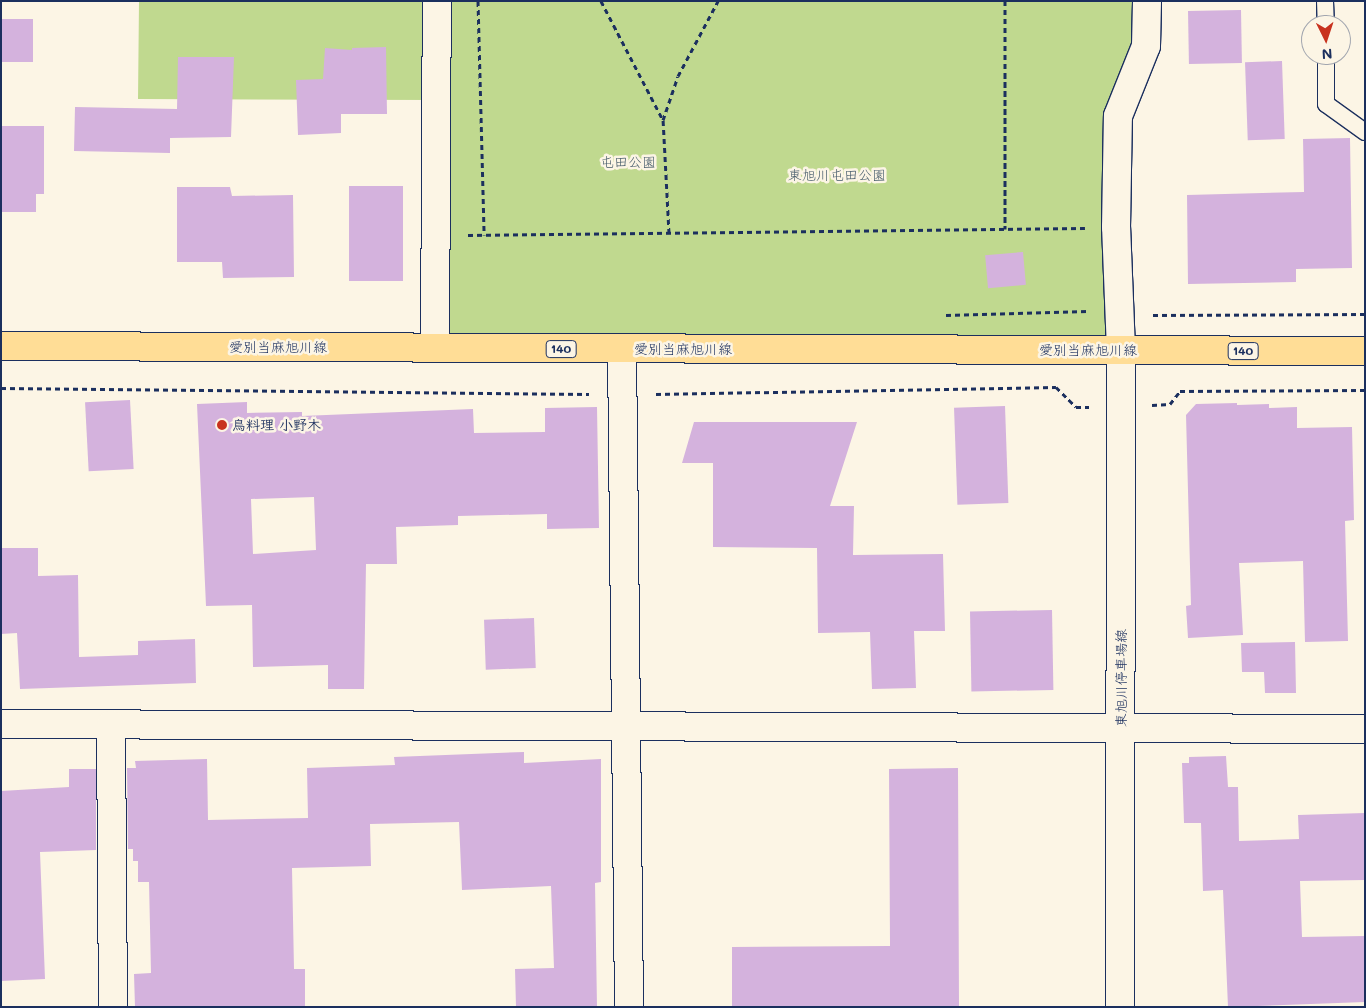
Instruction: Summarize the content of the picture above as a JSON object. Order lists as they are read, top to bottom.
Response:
{
  "streets": {
    "main road": ["愛別当麻旭川線", "140"],
    "street": ["東旭川停車場線"]
  },
  "crossings": [
    ["愛別当麻旭川線", "東旭川停車場線"]
  ],
  "parks": ["屯田公園", "東旭川屯田公園"],
  "places": ["鳥料理 小野木"],
  "north": "bottom"
}
